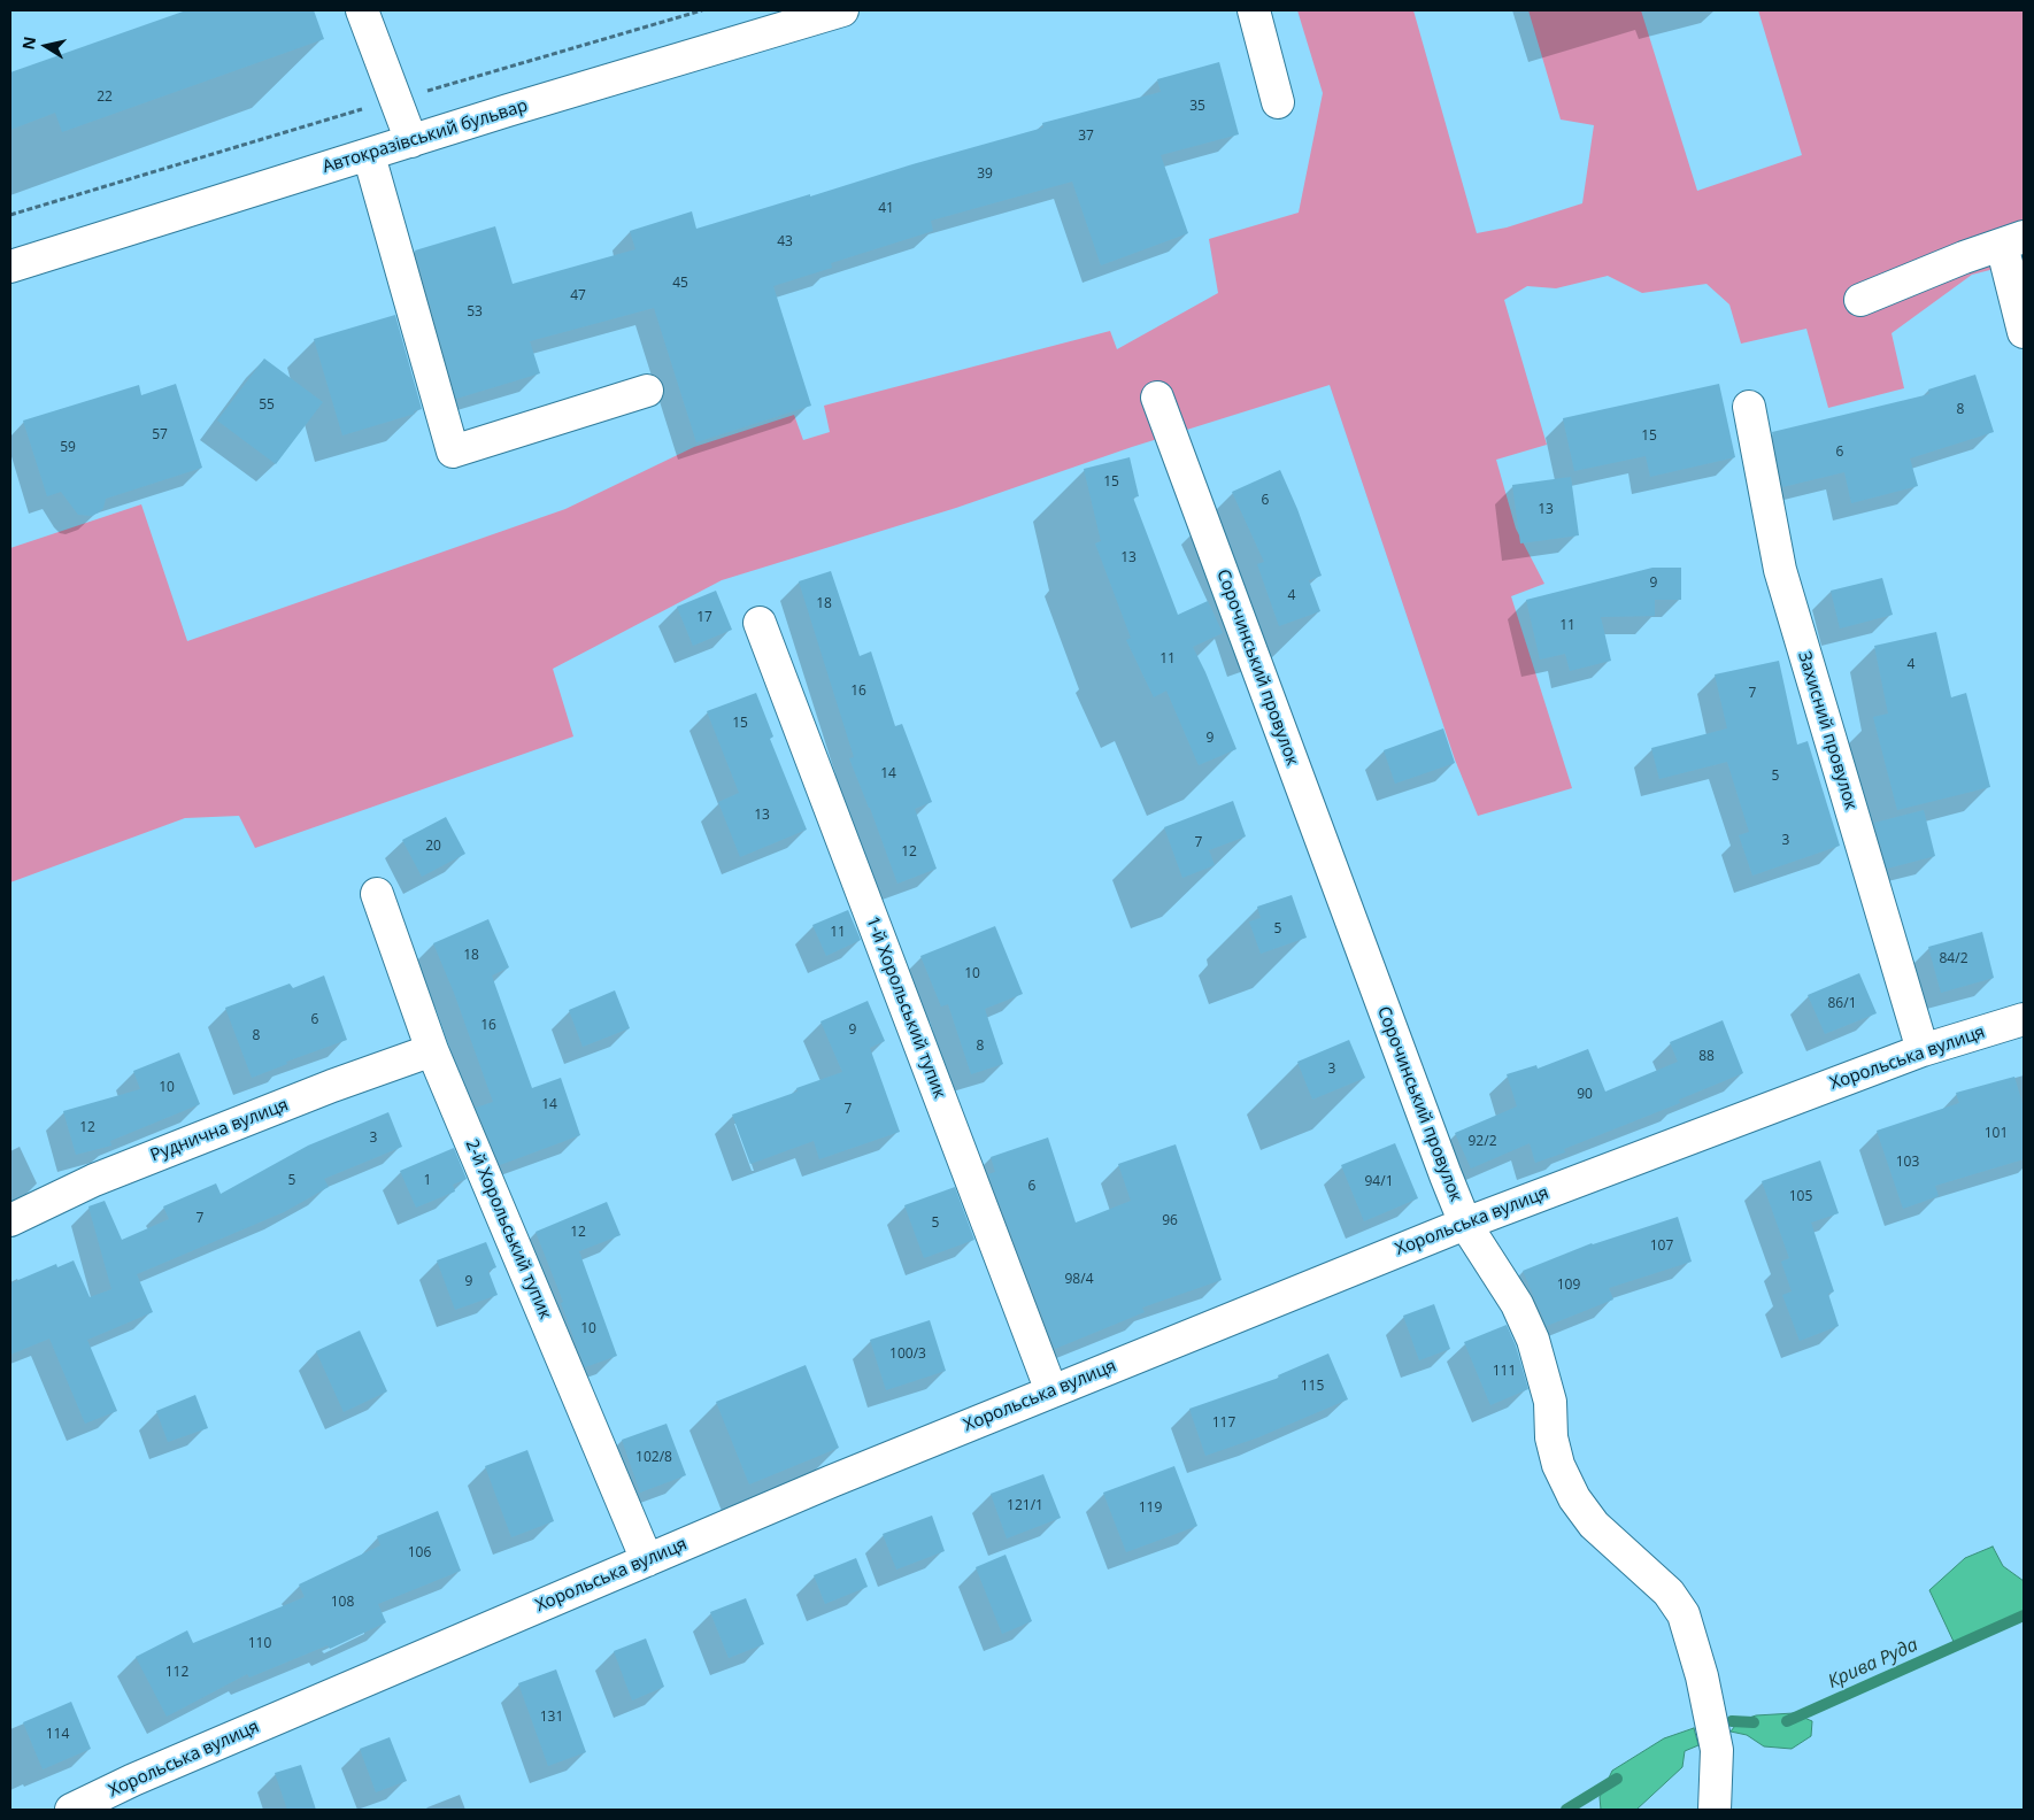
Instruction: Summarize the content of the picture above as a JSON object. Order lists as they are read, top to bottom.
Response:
{
  "streets": {
    "street": [
      "Автокразівський бульвар",
      "Сорочинський провулок",
      "Захисний провулок",
      "1-й Хорольський тупик",
      "Хорольська вулиця",
      "Руднична вулиця",
      "2-й Хорольський тупик"
    ]
  },
  "crossings": [
    ["Сорочинський провулок", "Хорольська вулиця"],
    ["Захисний провулок", "Хорольська вулиця"],
    ["1-й Хорольський тупик", "Хорольська вулиця"],
    ["Хорольська вулиця", "2-й Хорольський тупик"],
    ["Руднична вулиця", "2-й Хорольський тупик"]
  ],
  "water": ["Крива Руда"],
  "house_numbers": [
    "22",
    "35",
    "37",
    "39",
    "41",
    "43",
    "45",
    "47",
    "53",
    "55",
    "8",
    "57",
    "15",
    "59",
    "6",
    "15",
    "6",
    "13",
    "13",
    "9",
    "4",
    "18",
    "17",
    "11",
    "11",
    "4",
    "16",
    "7",
    "15",
    "9",
    "14",
    "5",
    "13",
    "3",
    "7",
    "20",
    "12",
    "5",
    "11",
    "18",
    "84/2",
    "10",
    "86/1",
    "6",
    "16",
    "9",
    "8",
    "8",
    "88",
    "3",
    "10",
    "90",
    "14",
    "7",
    "12",
    "101",
    "3",
    "92/2",
    "103",
    "5",
    "1",
    "94/1",
    "6",
    "105",
    "7",
    "96",
    "5",
    "12",
    "107",
    "98/4",
    "9",
    "109",
    "10",
    "100/3",
    "111",
    "115",
    "117",
    "102/8",
    "121/1",
    "119",
    "106",
    "108",
    "110",
    "112",
    "131",
    "114"
  ],
  "north": "left"
}
